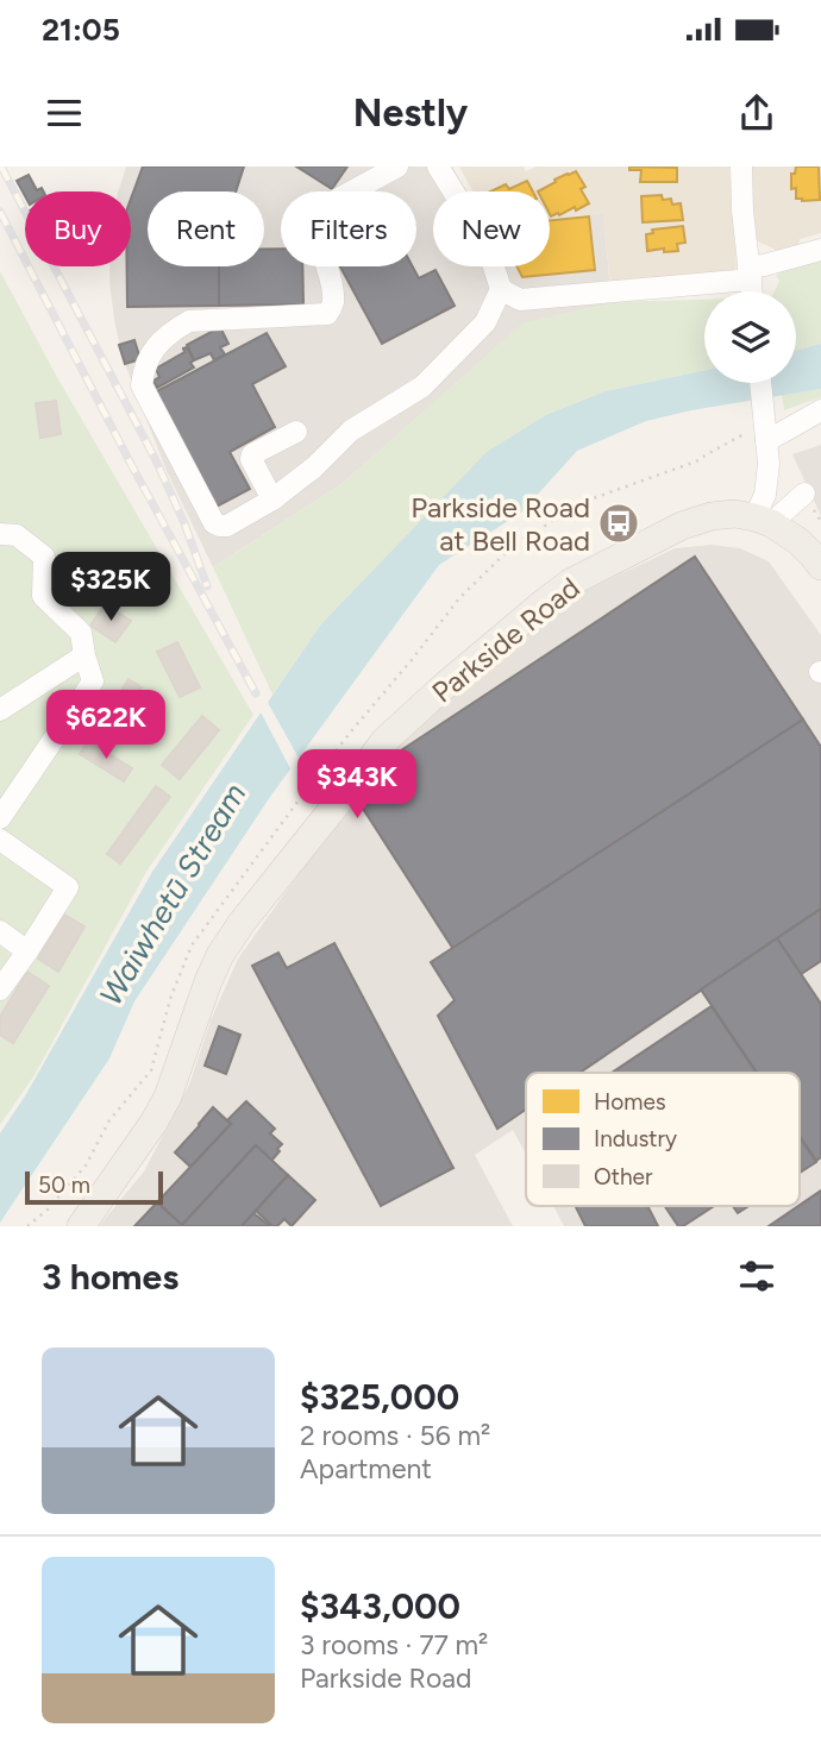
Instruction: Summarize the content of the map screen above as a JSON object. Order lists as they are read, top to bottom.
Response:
{
  "streets": {
    "main road": ["Parkside Road"]
  },
  "water": ["Waiwhetū Stream"],
  "places": {
    "bus stop": ["Parkside Road at Bell Road"]
  },
  "legend": ["Homes", "Industry", "Other"],
  "scale_bar": "50 m",
  "page": {
    "status": "21:05",
    "header": "Nestly",
    "chip": [
      "Buy",
      "Rent",
      "Filters",
      "New"
    ],
    "price": ["$325K", "$622K", "$343K"],
    "scale": "50 m",
    "heading": "3 homes",
    "list": [
      {
        "name": "$325,000",
        "note": "2 rooms · 56 m² · Apartment"
      },
      {
        "name": "$343,000",
        "note": "3 rooms · 77 m² · Parkside Road"
      }
    ]
  }
}
